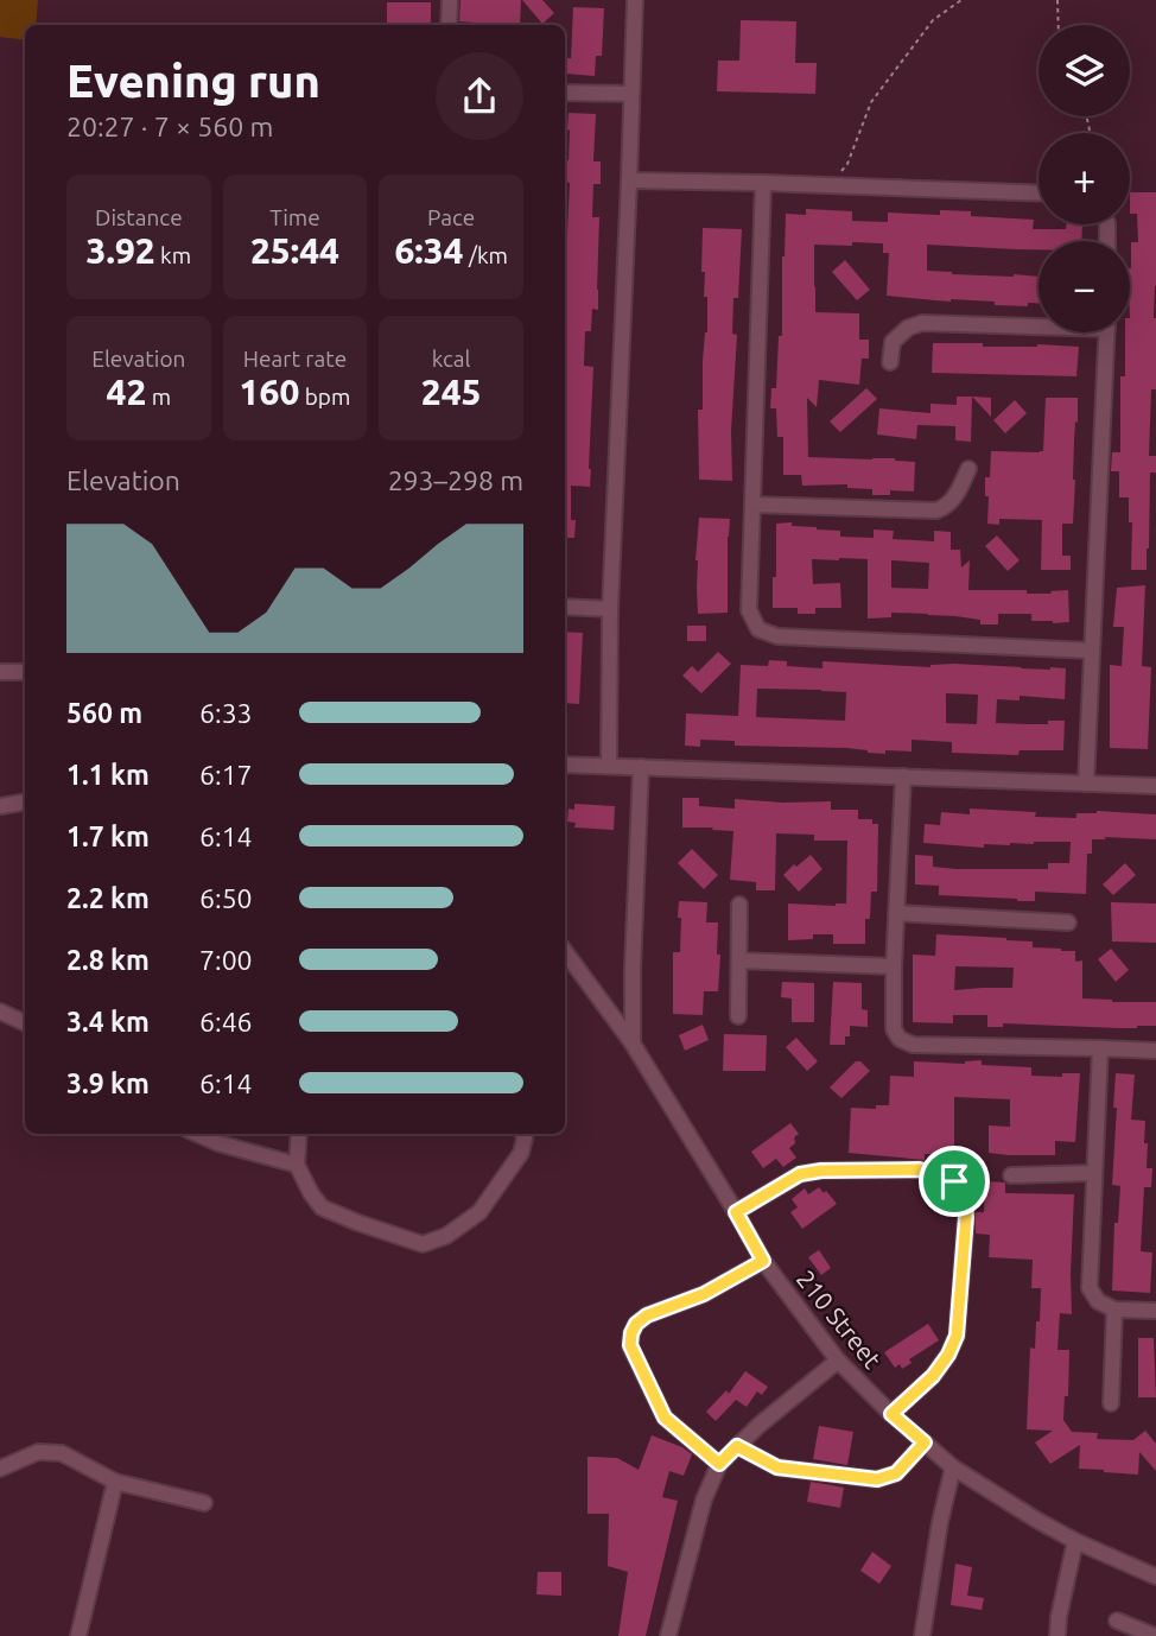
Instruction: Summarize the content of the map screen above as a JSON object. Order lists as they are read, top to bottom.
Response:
{
  "streets": {
    "street": ["210 Street"]
  },
  "page": {
    "map_buttons": ["+", "−"],
    "heading": ["Evening run", "20:27 · 7 × 560 m"],
    "stats": [
      ["Distance", "3.92 km"],
      ["Time", "25:44"],
      ["Pace", "6:34 /km"],
      ["Elevation", "42 m"],
      ["Heart rate", "160 bpm"],
      ["kcal", "245"]
    ],
    "chart": ["Elevation", "293–298 m"],
    "list": [
      {
        "name": "560 m",
        "note": "6:33"
      },
      {
        "name": "1.1 km",
        "note": "6:17"
      },
      {
        "name": "1.7 km",
        "note": "6:14"
      },
      {
        "name": "2.2 km",
        "note": "6:50"
      },
      {
        "name": "2.8 km",
        "note": "7:00"
      },
      {
        "name": "3.4 km",
        "note": "6:46"
      },
      {
        "name": "3.9 km",
        "note": "6:14"
      }
    ]
  }
}
